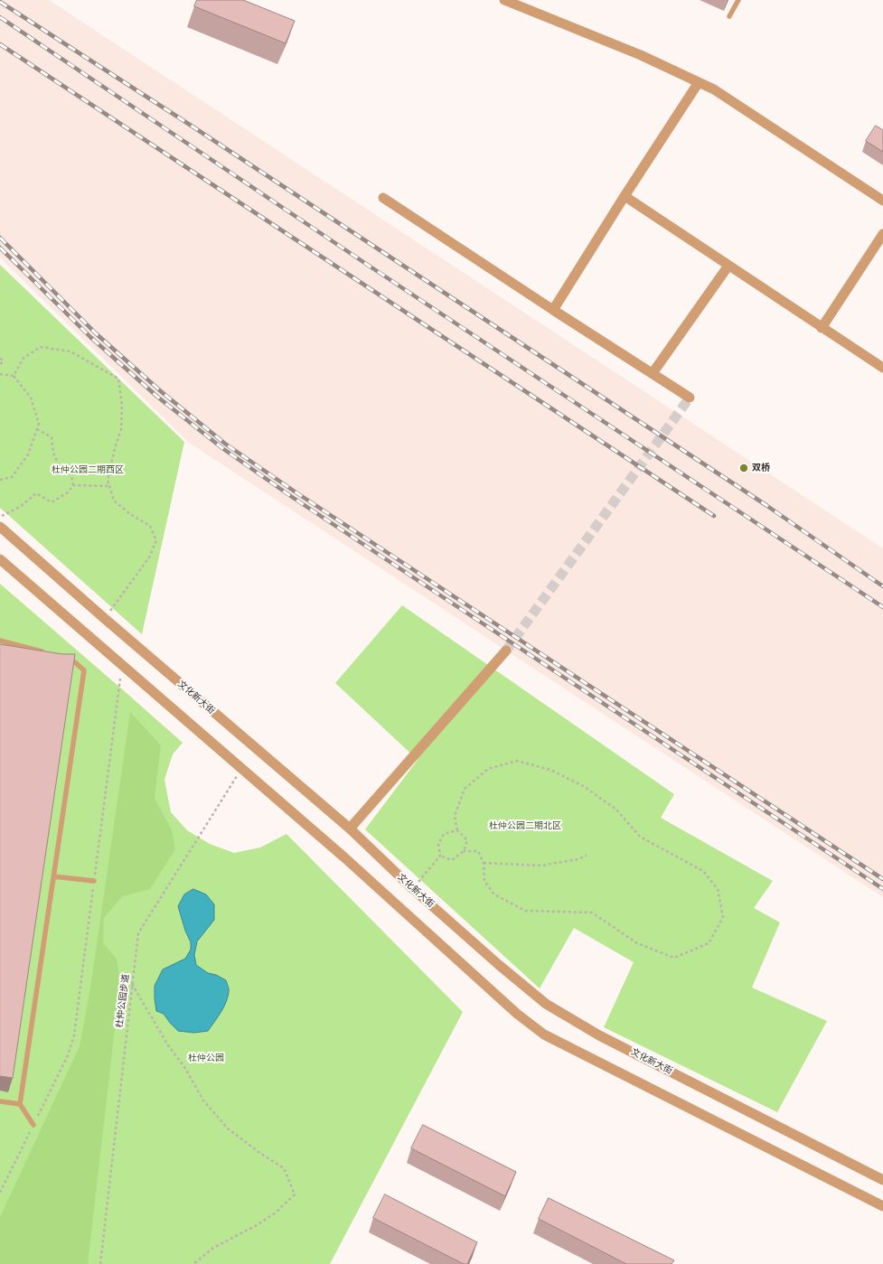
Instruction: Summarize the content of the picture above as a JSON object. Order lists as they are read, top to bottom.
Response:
{
  "streets": {
    "street": ["文化新大街"],
    "path": ["杜仲公园步道"]
  },
  "parks": ["杜仲公园二期西区", "杜仲公园二期北区", "杜仲公园"],
  "places": ["双桥"]
}
